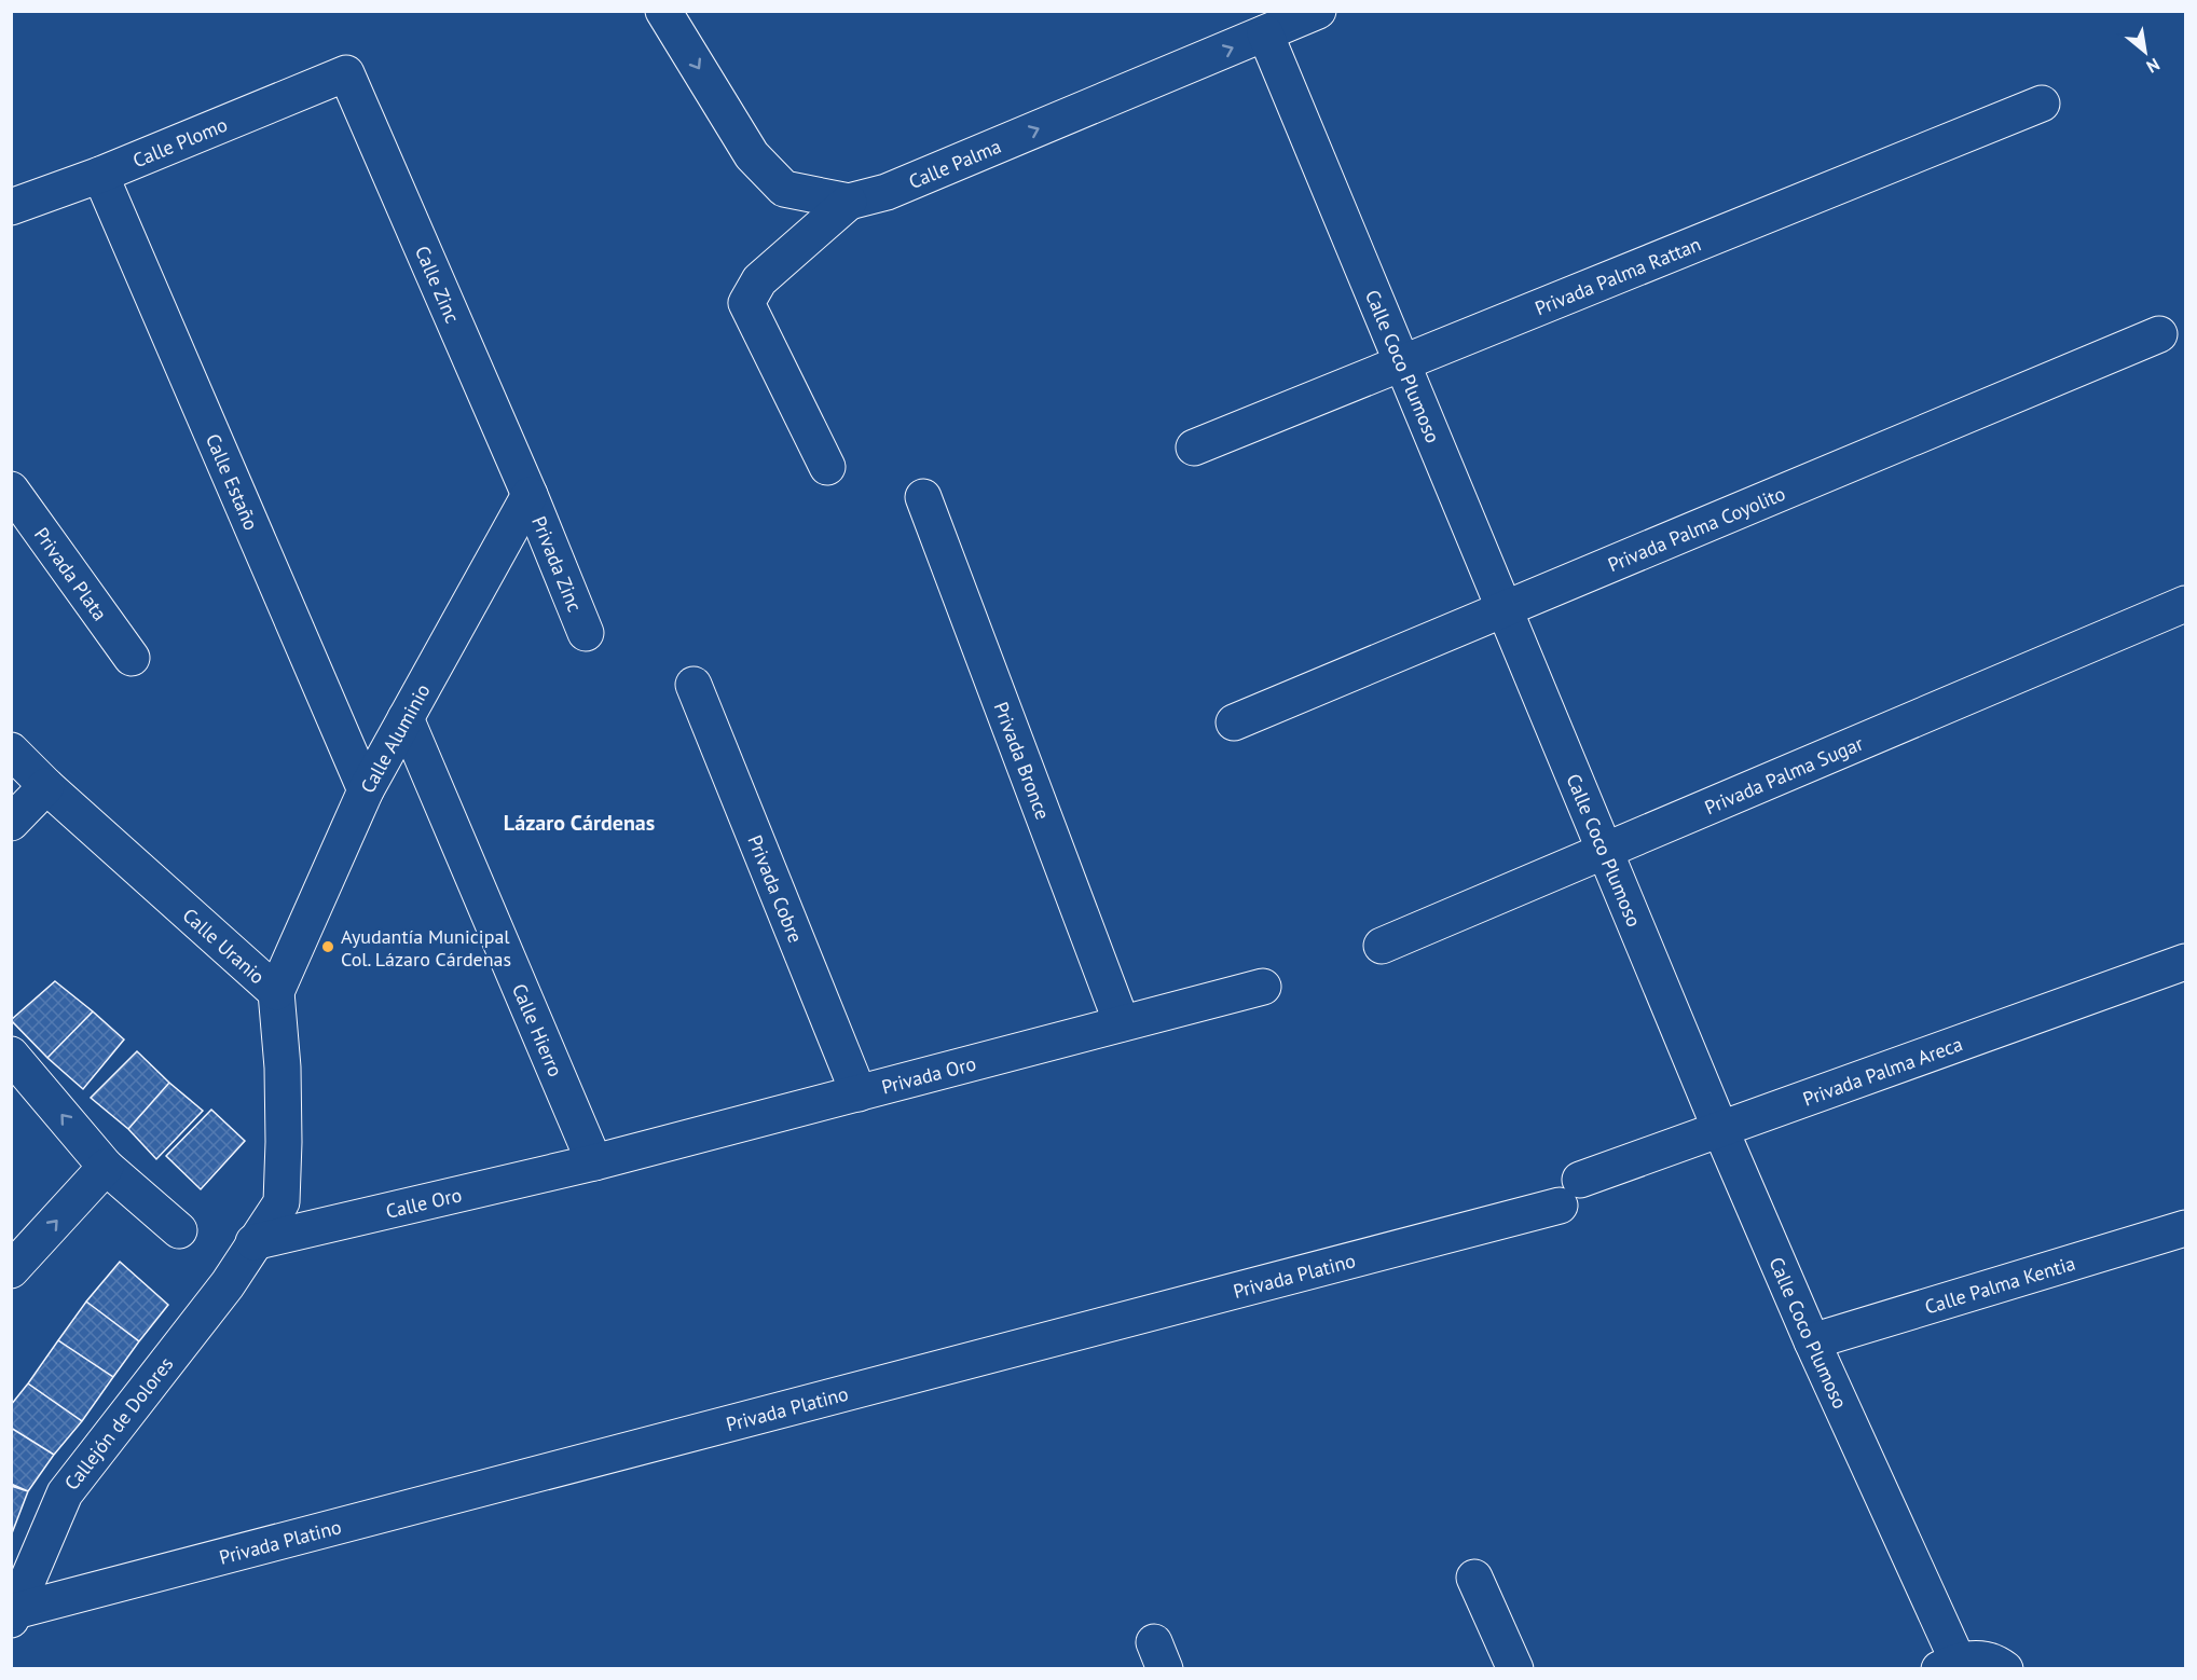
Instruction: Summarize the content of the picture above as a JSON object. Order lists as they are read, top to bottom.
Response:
{
  "streets": {
    "street": [
      "Calle Plomo",
      "Calle Palma",
      "Privada Palma Rattan",
      "Calle Zinc",
      "Calle Coco Plumoso",
      "Calle Estaño",
      "Privada Palma Coyolito",
      "Privada Zinc",
      "Privada Plata",
      "Calle Aluminio",
      "Privada Bronce",
      "Privada Palma Sugar",
      "Privada Cobre",
      "Calle Uranio",
      "Calle Hierro",
      "Privada Palma Areca",
      "Privada Oro",
      "Calle Oro",
      "Privada Platino",
      "Calle Palma Kentia",
      "Callejón de Dolores"
    ]
  },
  "crossings": [
    ["Calle Plomo", "Calle Zinc"],
    ["Calle Plomo", "Calle Estaño"],
    ["Calle Palma", "Calle Coco Plumoso"],
    ["Privada Palma Rattan", "Calle Coco Plumoso"],
    ["Calle Zinc", "Privada Zinc"],
    ["Calle Zinc", "Calle Aluminio"],
    ["Calle Coco Plumoso", "Privada Palma Coyolito"],
    ["Calle Coco Plumoso", "Privada Palma Sugar"],
    ["Calle Coco Plumoso", "Privada Palma Areca"],
    ["Calle Coco Plumoso", "Calle Palma Kentia"],
    ["Calle Estaño", "Calle Aluminio"],
    ["Privada Zinc", "Calle Aluminio"],
    ["Calle Aluminio", "Calle Uranio"],
    ["Calle Aluminio", "Calle Hierro"],
    ["Privada Bronce", "Privada Oro"],
    ["Privada Cobre", "Privada Oro"],
    ["Calle Uranio", "Calle Oro"],
    ["Calle Uranio", "Callejón de Dolores"],
    ["Calle Hierro", "Privada Oro"],
    ["Calle Hierro", "Calle Oro"],
    ["Privada Palma Areca", "Privada Platino"],
    ["Privada Oro", "Calle Oro"],
    ["Calle Oro", "Callejón de Dolores"],
    ["Privada Platino", "Callejón de Dolores"]
  ],
  "one_way": ["Calle Palma"],
  "districts": ["Lázaro Cárdenas"],
  "places": ["Ayudantía Municipal Col. Lázaro Cárdenas"],
  "north": "bottom right"
}
